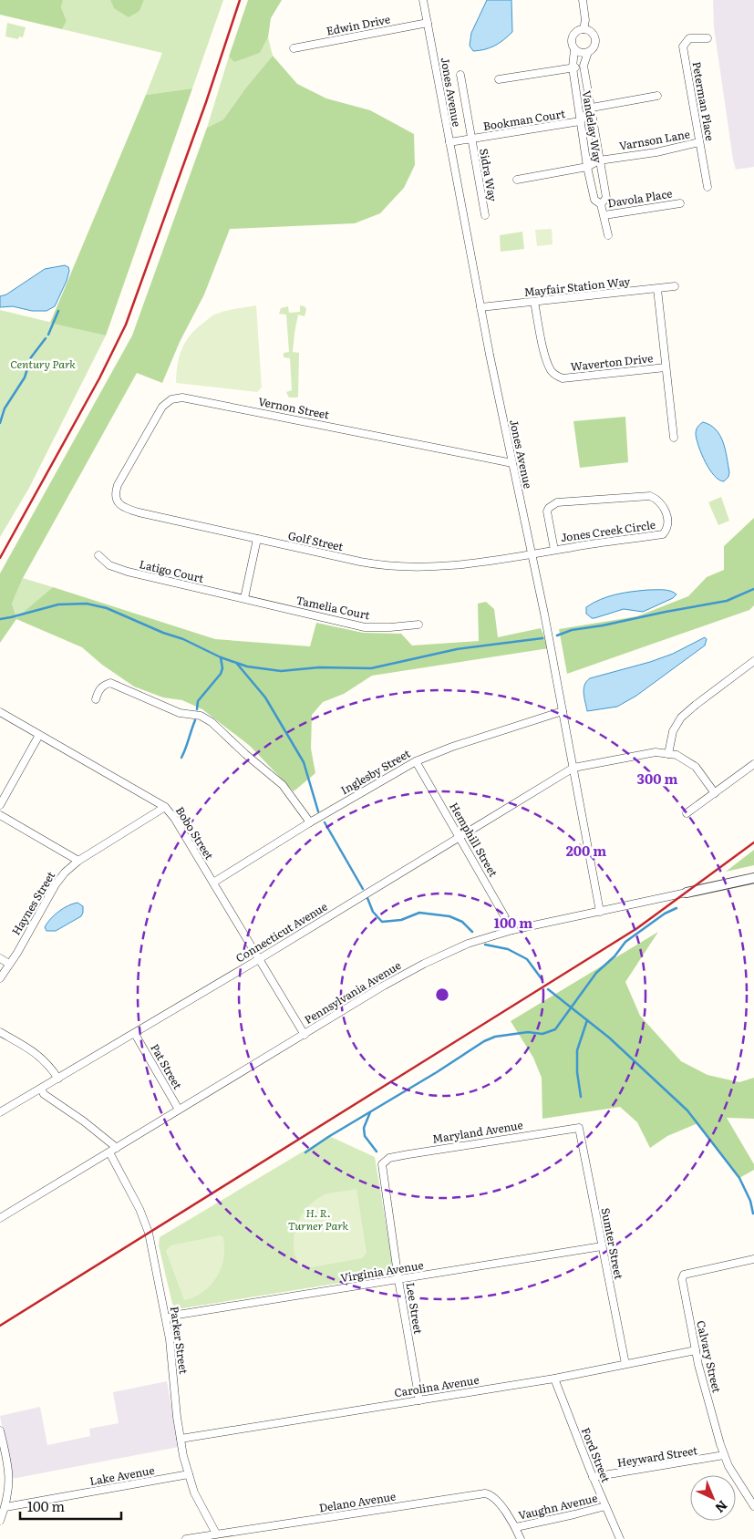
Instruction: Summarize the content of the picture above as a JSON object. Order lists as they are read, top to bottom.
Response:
{
  "streets": {
    "street": [
      "Edwin Drive",
      "Jones Avenue",
      "Peterman Place",
      "Bookman Court",
      "Vandelay Way",
      "Varnson Lane",
      "Sidra Way",
      "Davola Place",
      "Mayfair Station Way",
      "Waverton Drive",
      "Vernon Street",
      "Jones Creek Circle",
      "Golf Street",
      "Latigo Court",
      "Tamelia Court",
      "Inglesby Street",
      "Bobo Street",
      "Hemphill Street",
      "Haynes Street",
      "Connecticut Avenue",
      "Pennsylvania Avenue",
      "Pat Street",
      "Maryland Avenue",
      "Sumter Street",
      "Virginia Avenue",
      "Lee Street",
      "Parker Street",
      "Calvary Street",
      "Carolina Avenue",
      "Ford Street",
      "Heyward Street",
      "Lake Avenue",
      "Delano Avenue",
      "Vaughn Avenue"
    ]
  },
  "crossings": [
    ["Edwin Drive", "Jones Avenue"],
    ["Jones Avenue", "Bookman Court"],
    ["Jones Avenue", "Mayfair Station Way"],
    ["Jones Avenue", "Vernon Street"],
    ["Jones Avenue", "Jones Creek Circle"],
    ["Jones Avenue", "Golf Street"],
    ["Jones Avenue", "Inglesby Street"],
    ["Jones Avenue", "Connecticut Avenue"],
    ["Jones Avenue", "Pennsylvania Avenue"],
    ["Peterman Place", "Varnson Lane"],
    ["Bookman Court", "Vandelay Way"],
    ["Bookman Court", "Sidra Way"],
    ["Vandelay Way", "Varnson Lane"],
    ["Vandelay Way", "Davola Place"],
    ["Mayfair Station Way", "Waverton Drive"],
    ["Vernon Street", "Golf Street"],
    ["Jones Creek Circle", "Golf Street"],
    ["Latigo Court", "Tamelia Court"],
    ["Inglesby Street", "Bobo Street"],
    ["Inglesby Street", "Hemphill Street"],
    ["Bobo Street", "Haynes Street"],
    ["Bobo Street", "Connecticut Avenue"],
    ["Bobo Street", "Pennsylvania Avenue"],
    ["Hemphill Street", "Connecticut Avenue"],
    ["Hemphill Street", "Pennsylvania Avenue"],
    ["Connecticut Avenue", "Pat Street"],
    ["Pennsylvania Avenue", "Pat Street"],
    ["Pennsylvania Avenue", "Parker Street"],
    ["Maryland Avenue", "Sumter Street"],
    ["Maryland Avenue", "Lee Street"],
    ["Sumter Street", "Virginia Avenue"],
    ["Sumter Street", "Carolina Avenue"],
    ["Virginia Avenue", "Lee Street"],
    ["Virginia Avenue", "Parker Street"],
    ["Lee Street", "Carolina Avenue"],
    ["Parker Street", "Carolina Avenue"],
    ["Parker Street", "Lake Avenue"],
    ["Parker Street", "Delano Avenue"],
    ["Calvary Street", "Carolina Avenue"],
    ["Calvary Street", "Heyward Street"],
    ["Carolina Avenue", "Ford Street"],
    ["Ford Street", "Heyward Street"],
    ["Ford Street", "Vaughn Avenue"],
    ["Delano Avenue", "Vaughn Avenue"]
  ],
  "parks": ["Century Park", "H. R. Turner Park"],
  "scale_bar": "100 m",
  "north": "bottom right",
  "rings": ["300 m", "200 m", "100 m"]
}
